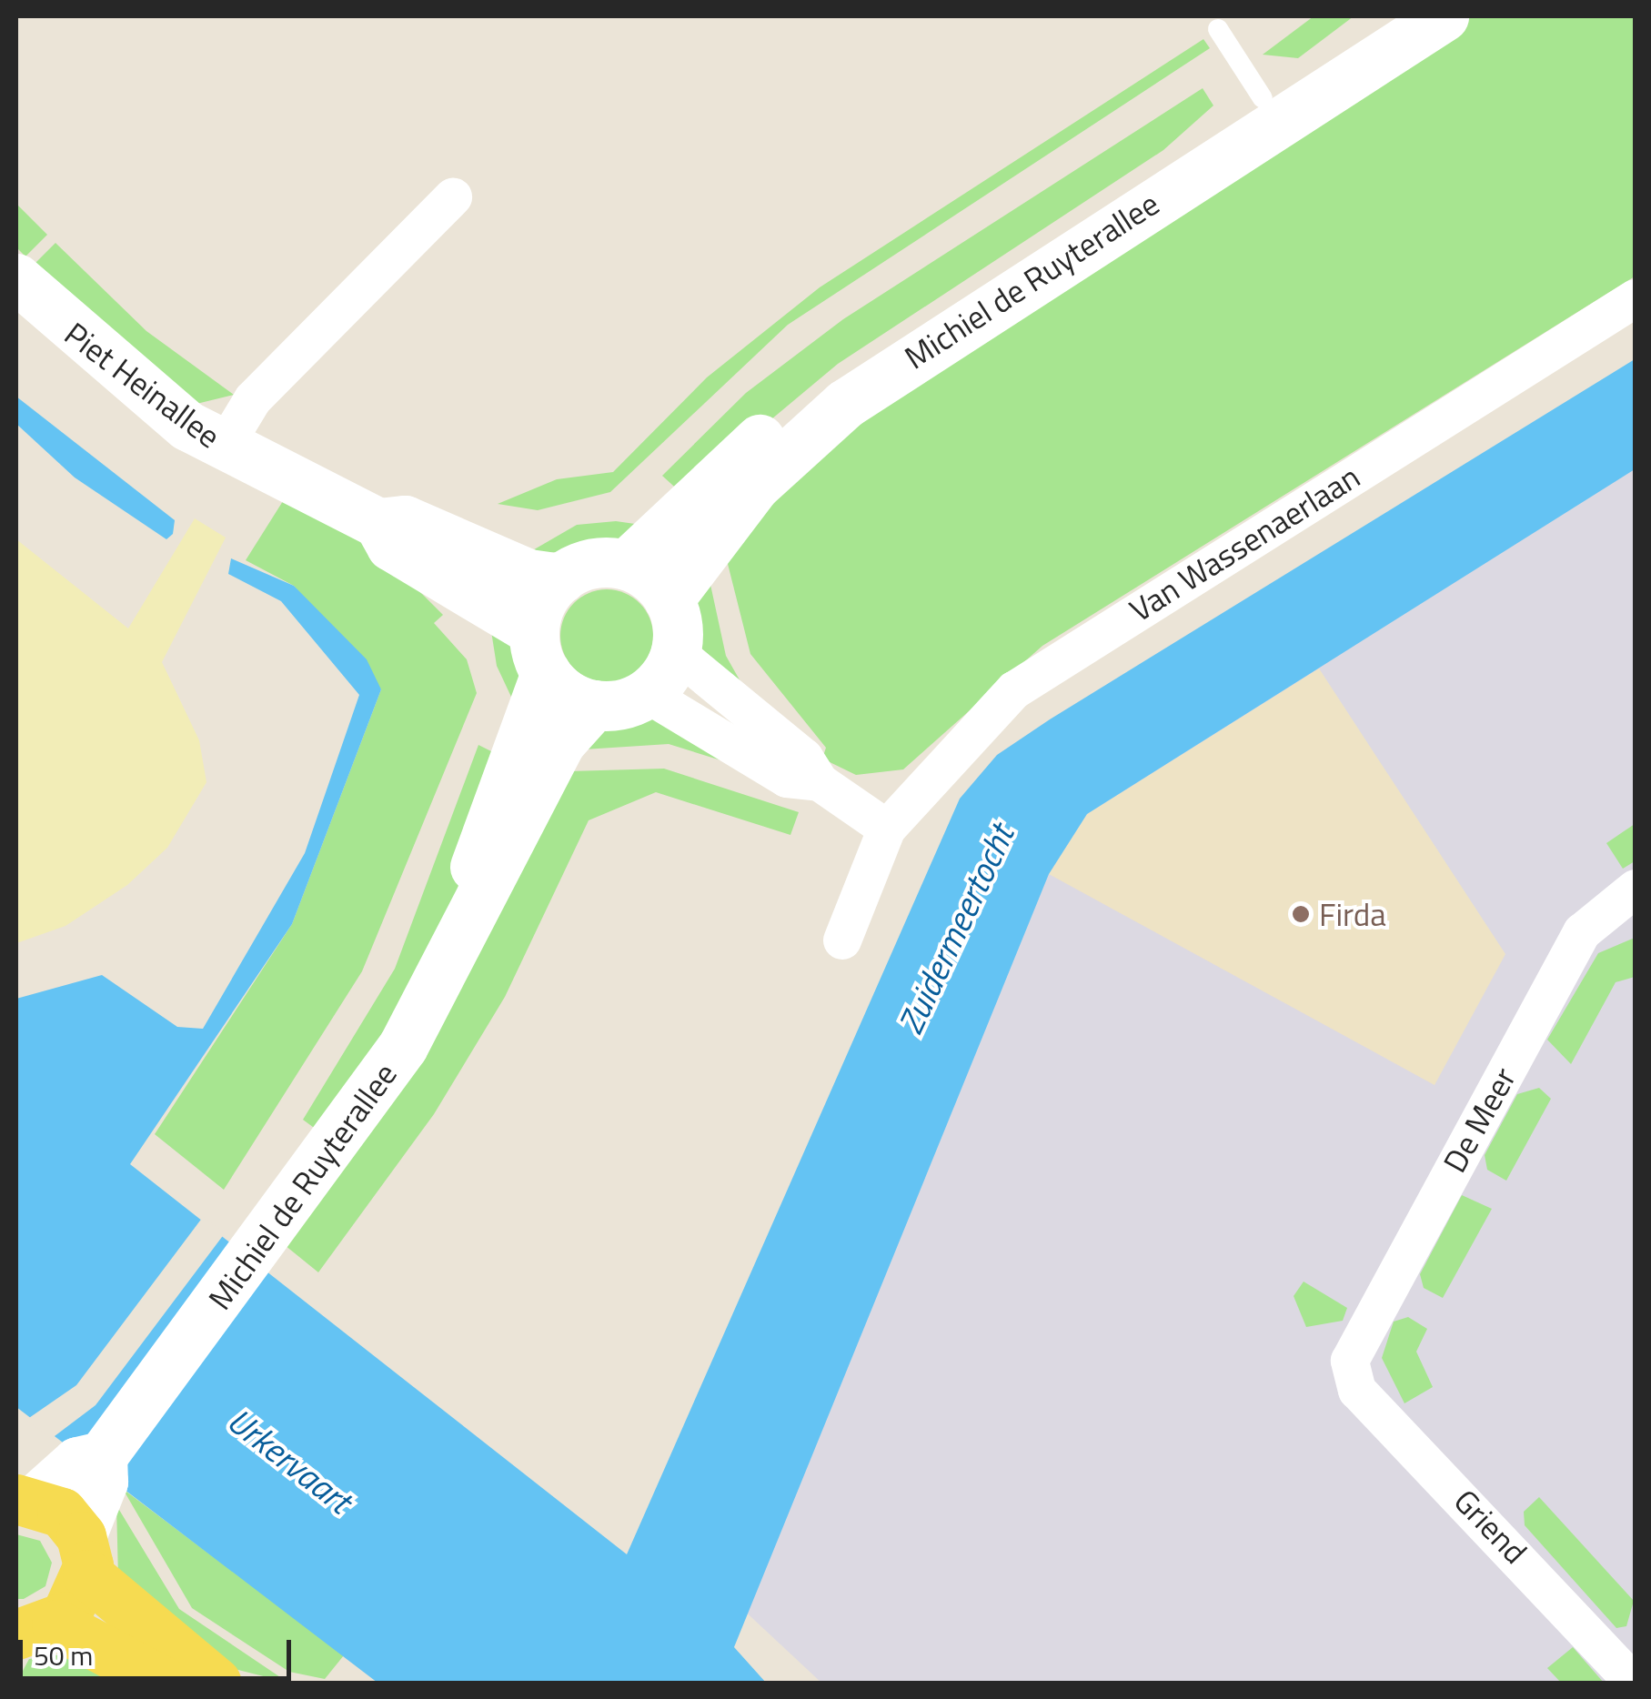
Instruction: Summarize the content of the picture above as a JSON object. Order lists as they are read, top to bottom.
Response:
{
  "streets": {
    "main road": ["Michiel de Ruyterallee", "Piet Heinallee"],
    "street": ["Van Wassenaerlaan", "De Meer", "Griend"]
  },
  "crossings": [
    ["Michiel de Ruyterallee", "Piet Heinallee"],
    ["De Meer", "Griend"]
  ],
  "water": ["Zuidermeertocht", "Urkervaart"],
  "places": ["Firda"],
  "scale_bar": "50 m"
}
